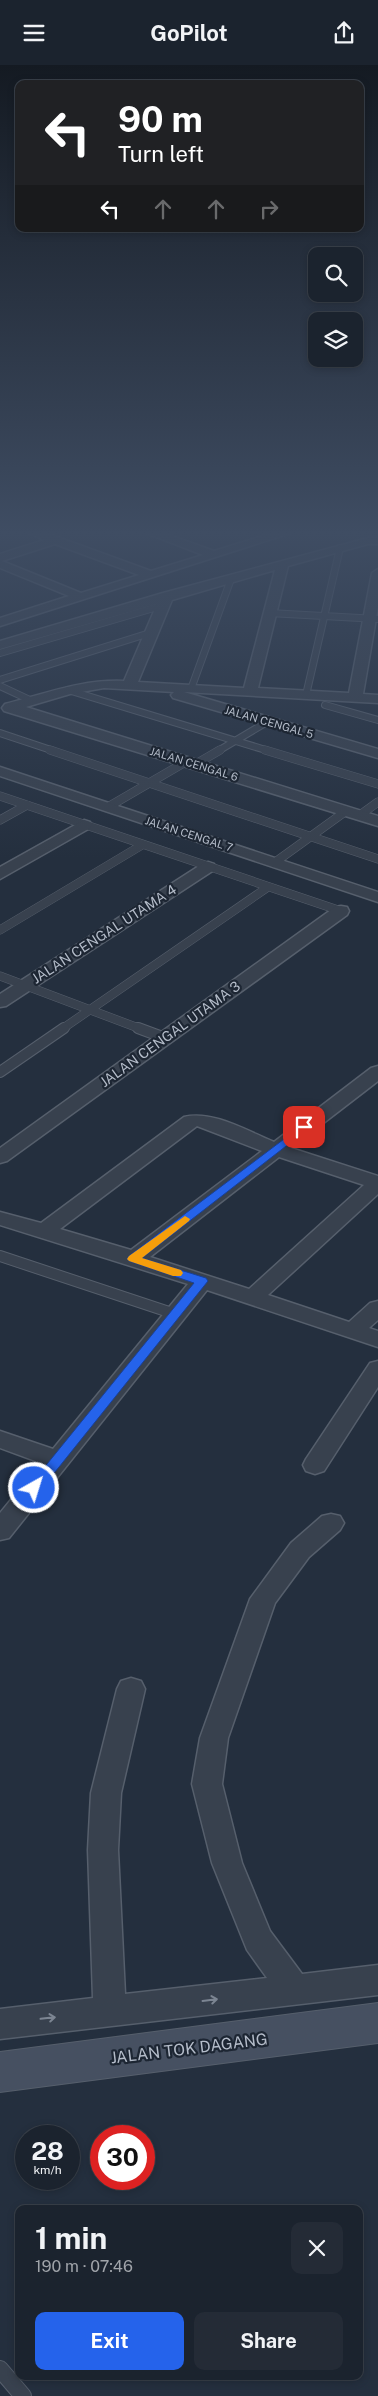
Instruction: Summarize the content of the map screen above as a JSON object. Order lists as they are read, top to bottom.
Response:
{
  "streets": {
    "street": [
      "JALAN CENGAL 5",
      "JALAN CENGAL 6",
      "JALAN CENGAL 7",
      "JALAN CENGAL UTAMA 4",
      "JALAN CENGAL UTAMA 3",
      "JALAN TOK DAGANG"
    ]
  },
  "page": {
    "header": "GoPilot",
    "turn": ["90 m", "Turn left"],
    "speed": "28 km/h",
    "limit": "30",
    "heading": ["1 min", "190 m · 07:46"],
    "buttons": ["Exit", "Share"]
  }
}
